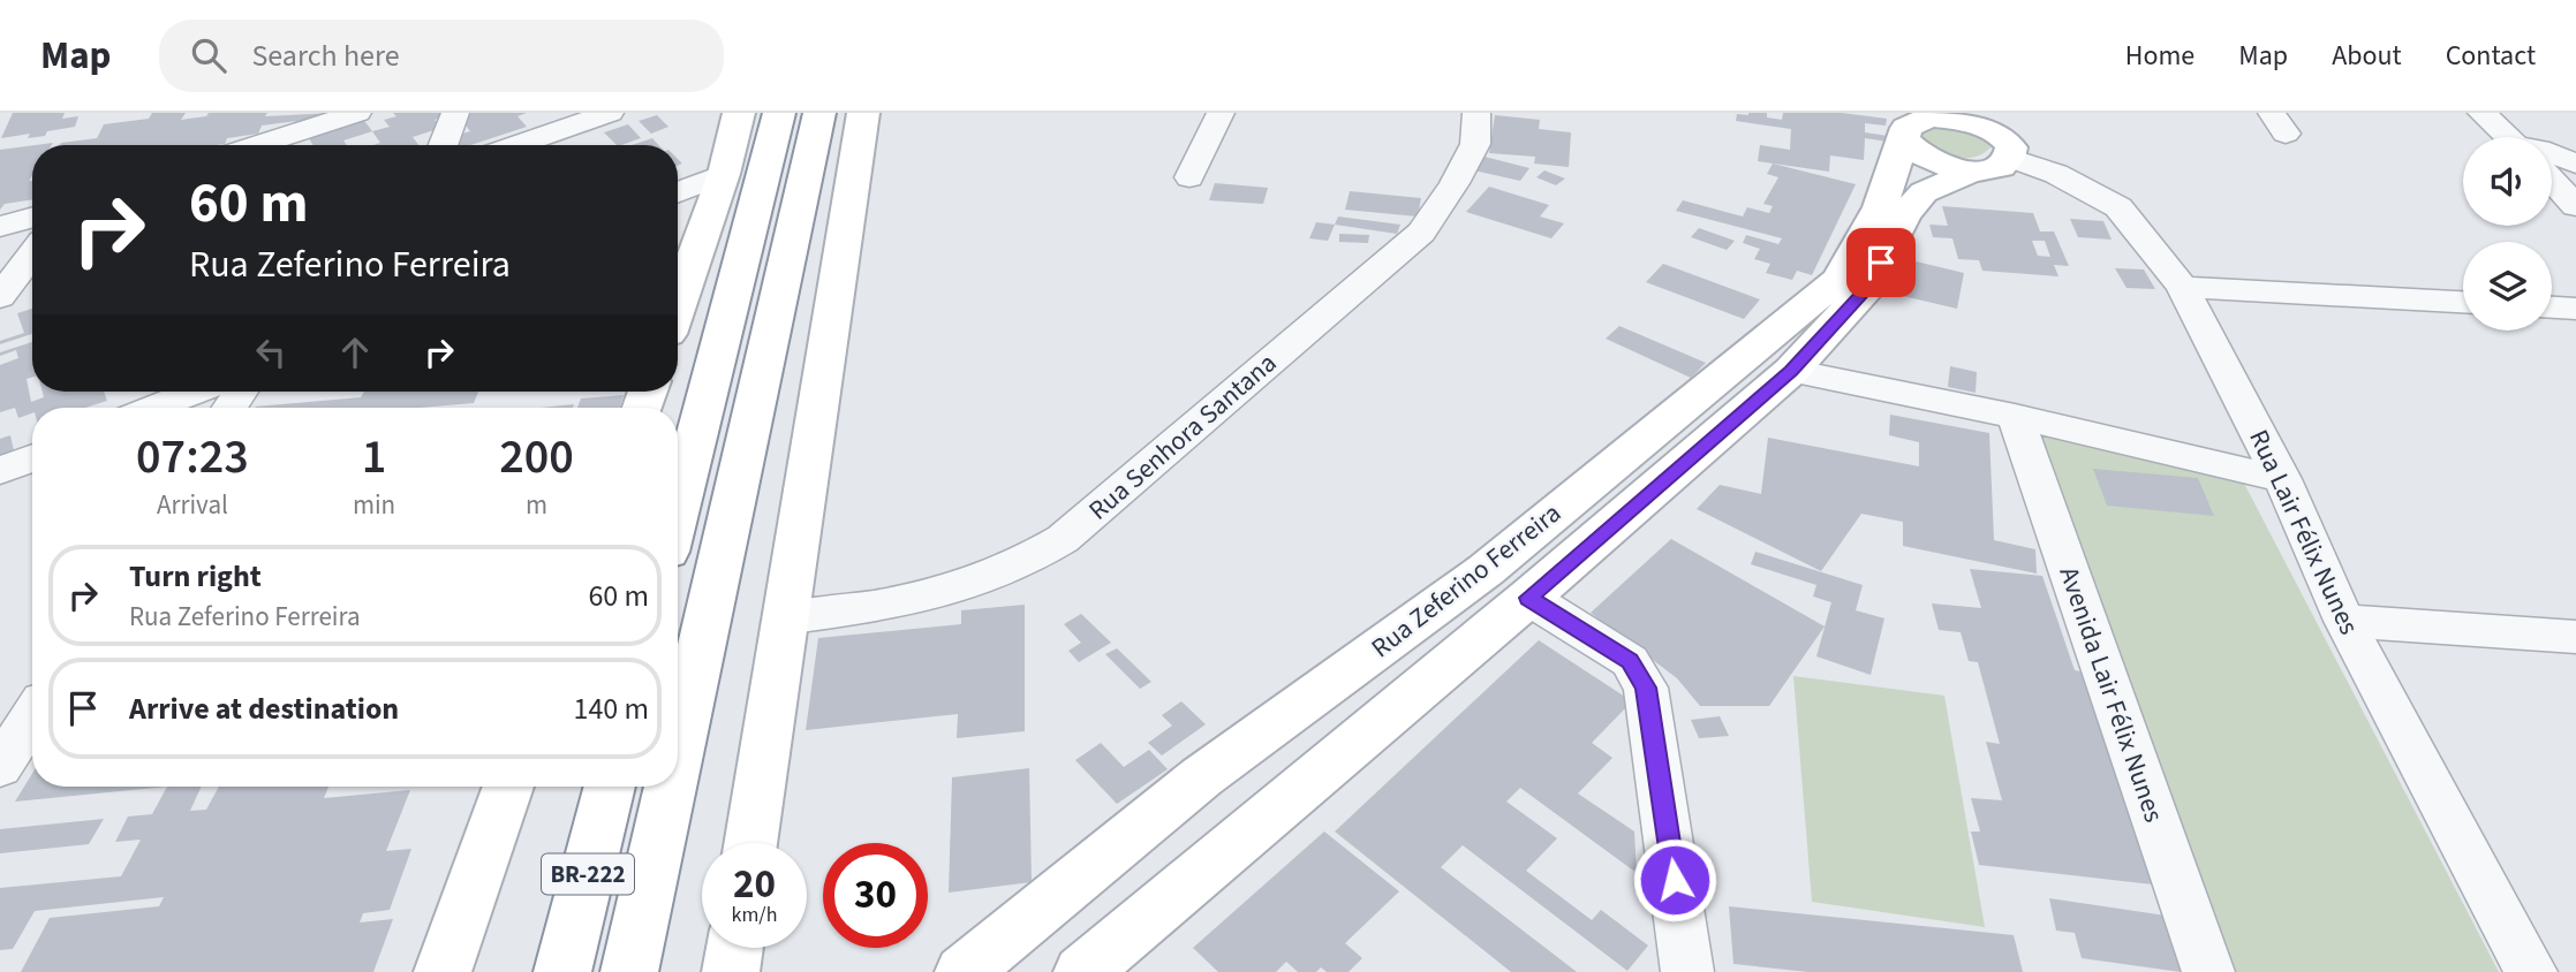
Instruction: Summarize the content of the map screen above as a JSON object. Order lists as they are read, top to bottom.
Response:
{
  "streets": {
    "main road": ["Rua Zeferino Ferreira", "BR-222"],
    "street": ["Rua Senhora Santana", "Rua Lair Félix Nunes", "Avenida Lair Félix Nunes"]
  },
  "crossings": [
    ["Rua Lair Félix Nunes", "Rua Zeferino Ferreira"]
  ],
  "page": {
    "header": "Map",
    "search": "Search here",
    "nav": [
      "Home",
      "Map",
      "About",
      "Contact"
    ],
    "turn": ["60 m", "Rua Zeferino Ferreira"],
    "eta": [
      "07:23",
      "Arrival",
      "1",
      "min",
      "200",
      "m"
    ],
    "list": [
      {
        "name": "Turn right",
        "note": "Rua Zeferino Ferreira",
        "value": "60 m"
      },
      {
        "name": "Arrive at destination",
        "value": "140 m"
      }
    ],
    "speed": "20 km/h",
    "limit": "30"
  }
}
